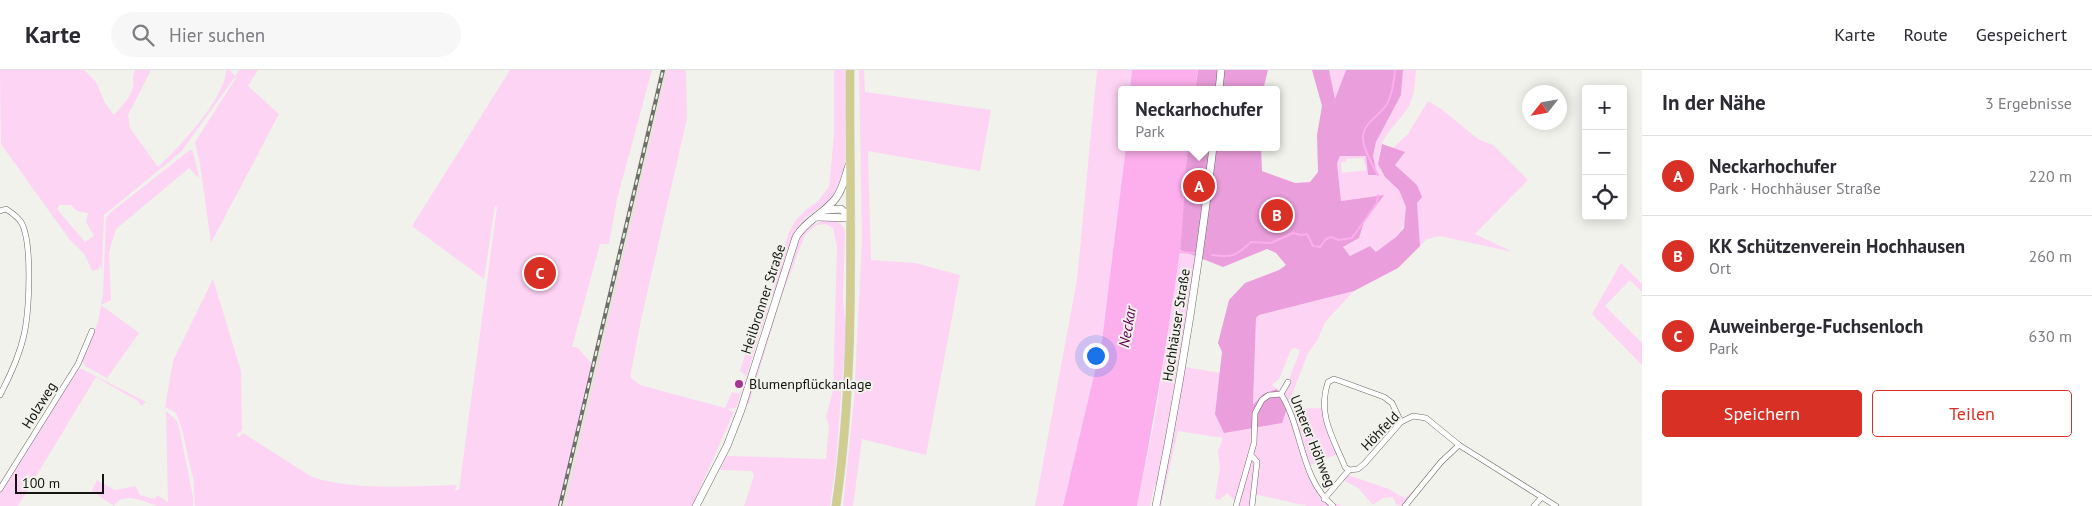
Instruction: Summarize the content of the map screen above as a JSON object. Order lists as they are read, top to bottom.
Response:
{
  "streets": {
    "street": [
      "Heilbronner Straße",
      "Hochhäuser Straße",
      "Holzweg",
      "Höhfeld",
      "Unterer Höhweg"
    ]
  },
  "crossings": [
    ["Höhfeld", "Unterer Höhweg"]
  ],
  "water": ["Neckar"],
  "places": ["Blumenpflückanlage"],
  "scale_bar": "100 m",
  "north": "bottom left",
  "page": {
    "header": "Karte",
    "search": "Hier suchen",
    "nav": ["Karte", "Route", "Gespeichert"],
    "heading": ["In der Nähe", "3 Ergebnisse"],
    "map_buttons": ["+", "−"],
    "popup": ["Neckarhochufer", "Park"],
    "list": [
      {
        "mark": "A",
        "name": "Neckarhochufer",
        "note": "Park · Hochhäuser Straße",
        "value": "220 m"
      },
      {
        "mark": "B",
        "name": "KK Schützenverein Hochhausen",
        "note": "Ort",
        "value": "260 m"
      },
      {
        "mark": "C",
        "name": "Auweinberge-Fuchsenloch",
        "note": "Park",
        "value": "630 m"
      }
    ],
    "pins": ["A", "B", "C"],
    "buttons": ["Speichern", "Teilen"],
    "scale": "100 m"
  }
}
